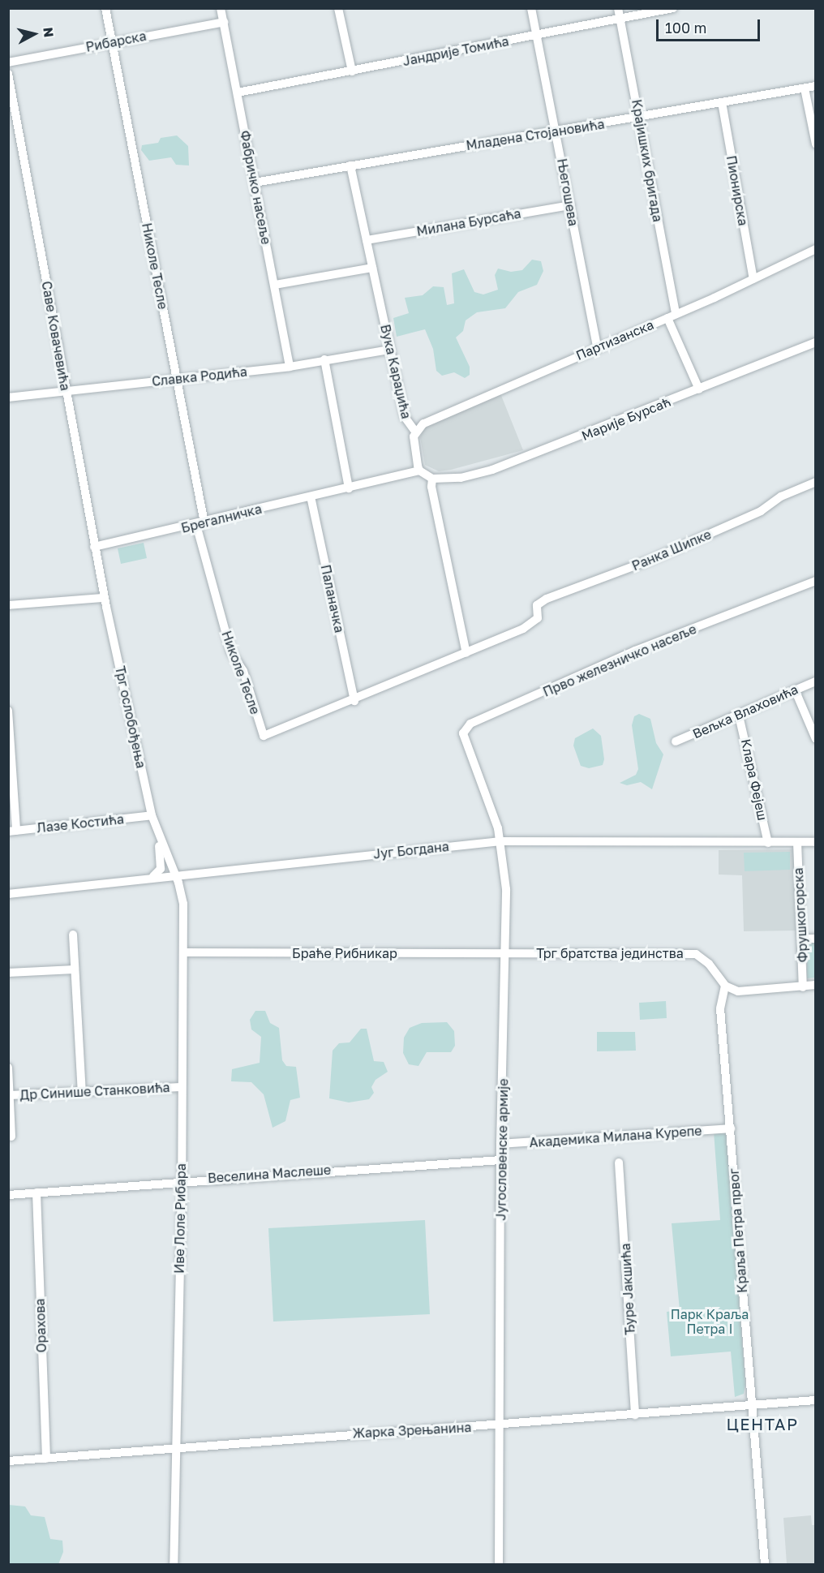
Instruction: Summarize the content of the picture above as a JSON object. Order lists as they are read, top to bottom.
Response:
{
  "streets": {
    "street": [
      "Рибарска",
      "Јандрије Томића",
      "Младена Стојановића",
      "Крајишких бригада",
      "Фабричко насеље",
      "Пионирска",
      "Његошева",
      "Милана Бурсаћа",
      "Николе Тесле",
      "Саве Ковачевића",
      "Партизанска",
      "Вука Караџића",
      "Славка Родића",
      "Марије Бурсаћ",
      "Брегалничка",
      "Ранка Шипке",
      "Паланачка",
      "Прво железничко насеље",
      "Вељка Влаховића",
      "Трг ослобођења",
      "Клара Фејеш",
      "Лазе Костића",
      "Југ Богдана",
      "Фрушкогорска",
      "Браће Рибникар",
      "Трг братства јединства",
      "Др Синише Станковића",
      "Академика Милана Курепе",
      "Југословенске армије",
      "Веселина Маслеше",
      "Иве Лоле Рибара",
      "Краља Петра првог",
      "Ђуре Јакшића",
      "Орахова",
      "Жарка Зрењанина"
    ]
  },
  "crossings": [
    ["Рибарска", "Фабричко насеље"],
    ["Рибарска", "Николе Тесле"],
    ["Јандрије Томића", "Крајишких бригада"],
    ["Јандрије Томића", "Фабричко насеље"],
    ["Јандрије Томића", "Његошева"],
    ["Младена Стојановића", "Крајишких бригада"],
    ["Младена Стојановића", "Фабричко насеље"],
    ["Младена Стојановића", "Пионирска"],
    ["Младена Стојановића", "Његошева"],
    ["Младена Стојановића", "Вука Караџића"],
    ["Крајишких бригада", "Партизанска"],
    ["Крајишких бригада", "Марије Бурсаћ"],
    ["Фабричко насеље", "Славка Родића"],
    ["Пионирска", "Партизанска"],
    ["Његошева", "Милана Бурсаћа"],
    ["Његошева", "Партизанска"],
    ["Милана Бурсаћа", "Вука Караџића"],
    ["Николе Тесле", "Славка Родића"],
    ["Николе Тесле", "Брегалничка"],
    ["Николе Тесле", "Паланачка"],
    ["Саве Ковачевића", "Славка Родића"],
    ["Саве Ковачевића", "Брегалничка"],
    ["Саве Ковачевића", "Трг ослобођења"],
    ["Партизанска", "Вука Караџића"],
    ["Вука Караџића", "Славка Родића"],
    ["Вука Караџића", "Брегалничка"],
    ["Брегалничка", "Паланачка"],
    ["Прво железничко насеље", "Југословенске армије"],
    ["Вељка Влаховића", "Клара Фејеш"],
    ["Трг ослобођења", "Лазе Костића"],
    ["Трг ослобођења", "Југ Богдана"],
    ["Трг ослобођења", "Иве Лоле Рибара"],
    ["Клара Фејеш", "Југ Богдана"],
    ["Југ Богдана", "Фрушкогорска"],
    ["Југ Богдана", "Југословенске армије"],
    ["Југ Богдана", "Иве Лоле Рибара"],
    ["Браће Рибникар", "Трг братства јединства"],
    ["Браће Рибникар", "Југословенске армије"],
    ["Браће Рибникар", "Иве Лоле Рибара"],
    ["Трг братства јединства", "Југословенске армије"],
    ["Трг братства јединства", "Краља Петра првог"],
    ["Др Синише Станковића", "Иве Лоле Рибара"],
    ["Академика Милана Курепе", "Југословенске армије"],
    ["Академика Милана Курепе", "Краља Петра првог"],
    ["Југословенске армије", "Веселина Маслеше"],
    ["Југословенске армије", "Жарка Зрењанина"],
    ["Веселина Маслеше", "Иве Лоле Рибара"],
    ["Веселина Маслеше", "Орахова"],
    ["Иве Лоле Рибара", "Жарка Зрењанина"],
    ["Краља Петра првог", "Жарка Зрењанина"],
    ["Ђуре Јакшића", "Жарка Зрењанина"],
    ["Орахова", "Жарка Зрењанина"]
  ],
  "districts": ["ЦЕНТАР"],
  "parks": ["Парк Краља Петра I"],
  "scale_bar": "100 m",
  "north": "right"
}
